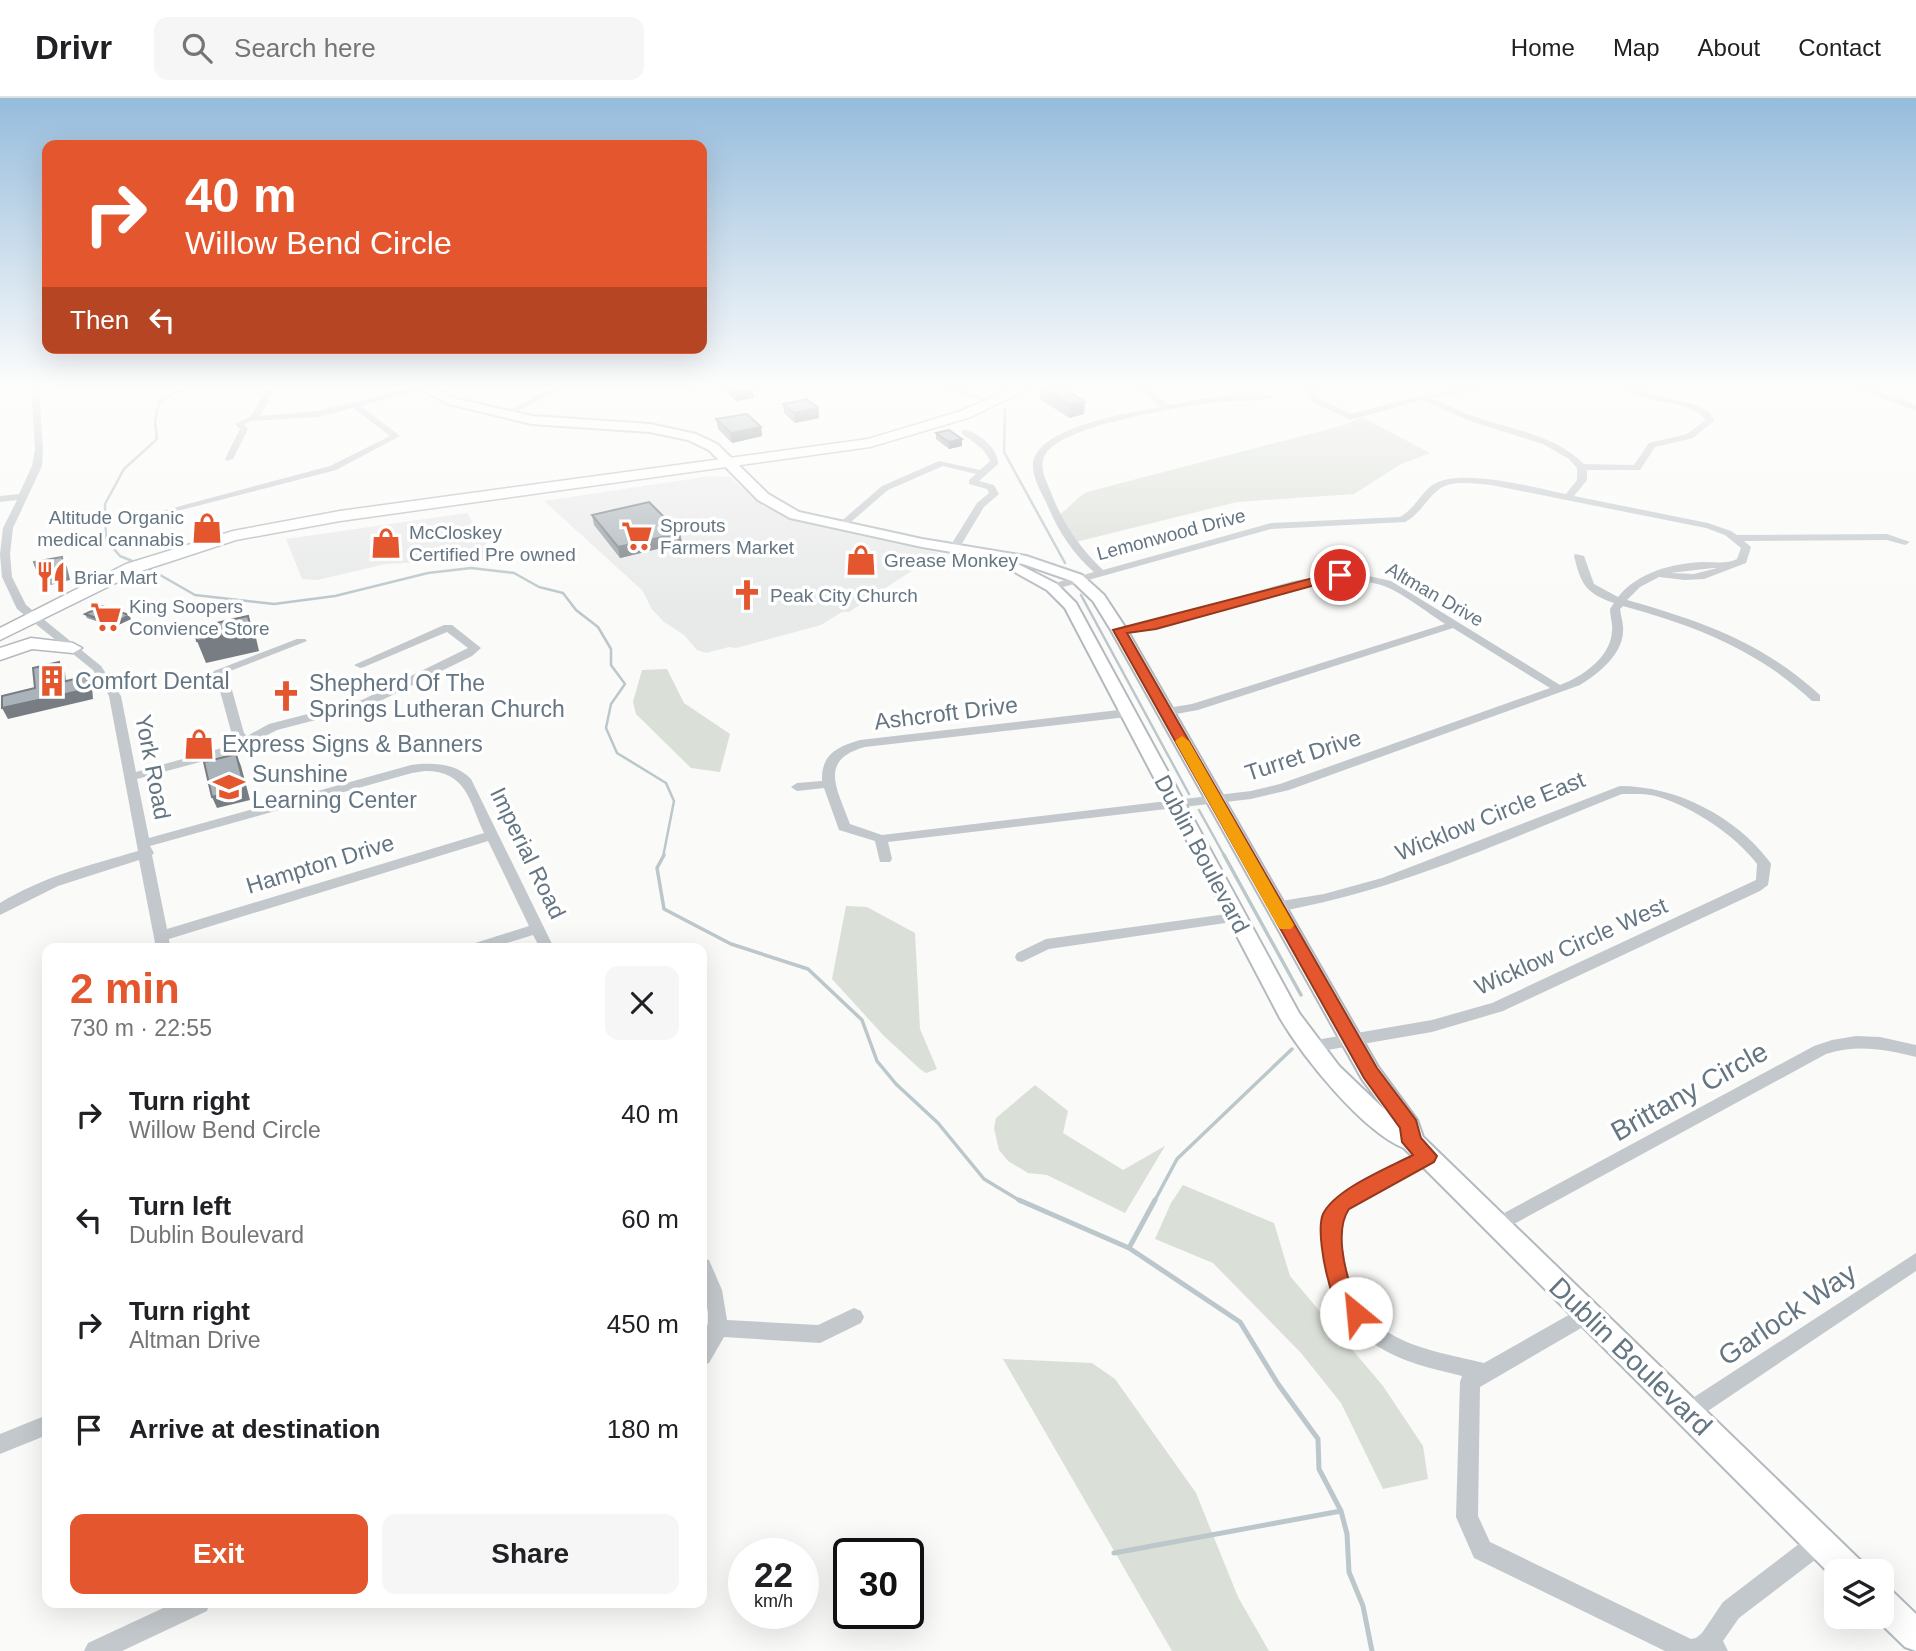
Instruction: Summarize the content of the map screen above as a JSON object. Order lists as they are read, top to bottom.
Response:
{
  "streets": {
    "main road": ["Dublin Boulevard"],
    "street": [
      "Lemonwood Drive",
      "Altman Drive",
      "Ashcroft Drive",
      "Turret Drive",
      "York Road",
      "Wicklow Circle East",
      "Imperial Road",
      "Hampton Drive",
      "Wicklow Circle West",
      "Brittany Circle",
      "Garlock Way"
    ]
  },
  "crossings": [
    ["Lemonwood Drive", "Dublin Boulevard"],
    ["Altman Drive", "Turret Drive"],
    ["Altman Drive", "Dublin Boulevard"],
    ["Ashcroft Drive", "Turret Drive"],
    ["Ashcroft Drive", "Dublin Boulevard"],
    ["Turret Drive", "Dublin Boulevard"],
    ["York Road", "Imperial Road"],
    ["York Road", "Hampton Drive"],
    ["Wicklow Circle East", "Dublin Boulevard"],
    ["Wicklow Circle East", "Wicklow Circle West"],
    ["Imperial Road", "Hampton Drive"],
    ["Dublin Boulevard", "Wicklow Circle West"],
    ["Dublin Boulevard", "Brittany Circle"],
    ["Dublin Boulevard", "Garlock Way"]
  ],
  "places": {
    "shop": [
      "Altitude Organic medical cannabis",
      "McCloskey Certified Pre owned",
      "Grease Monkey",
      "Express Signs & Banners"
    ],
    "supermarket": ["Sprouts Farmers Market", "King Soopers Convience Store"],
    "restaurant": ["Briar Mart"],
    "church": ["Peak City Church", "Shepherd Of The Springs Lutheran Church"],
    "building": ["Comfort Dental"],
    "school or university": ["Sunshine Learning Center"]
  },
  "page": {
    "header": "Drivr",
    "search": "Search here",
    "nav": [
      "Home",
      "Map",
      "About",
      "Contact"
    ],
    "turn": ["40 m", "Willow Bend Circle"],
    "then": "Then",
    "heading": ["2 min", "730 m · 22:55"],
    "list": [
      {
        "name": "Turn right",
        "note": "Willow Bend Circle",
        "value": "40 m"
      },
      {
        "name": "Turn left",
        "note": "Dublin Boulevard",
        "value": "60 m"
      },
      {
        "name": "Turn right",
        "note": "Altman Drive",
        "value": "450 m"
      },
      {
        "name": "Arrive at destination",
        "value": "180 m"
      }
    ],
    "buttons": ["Exit", "Share"],
    "speed": "22 km/h",
    "limit": "30"
  }
}
